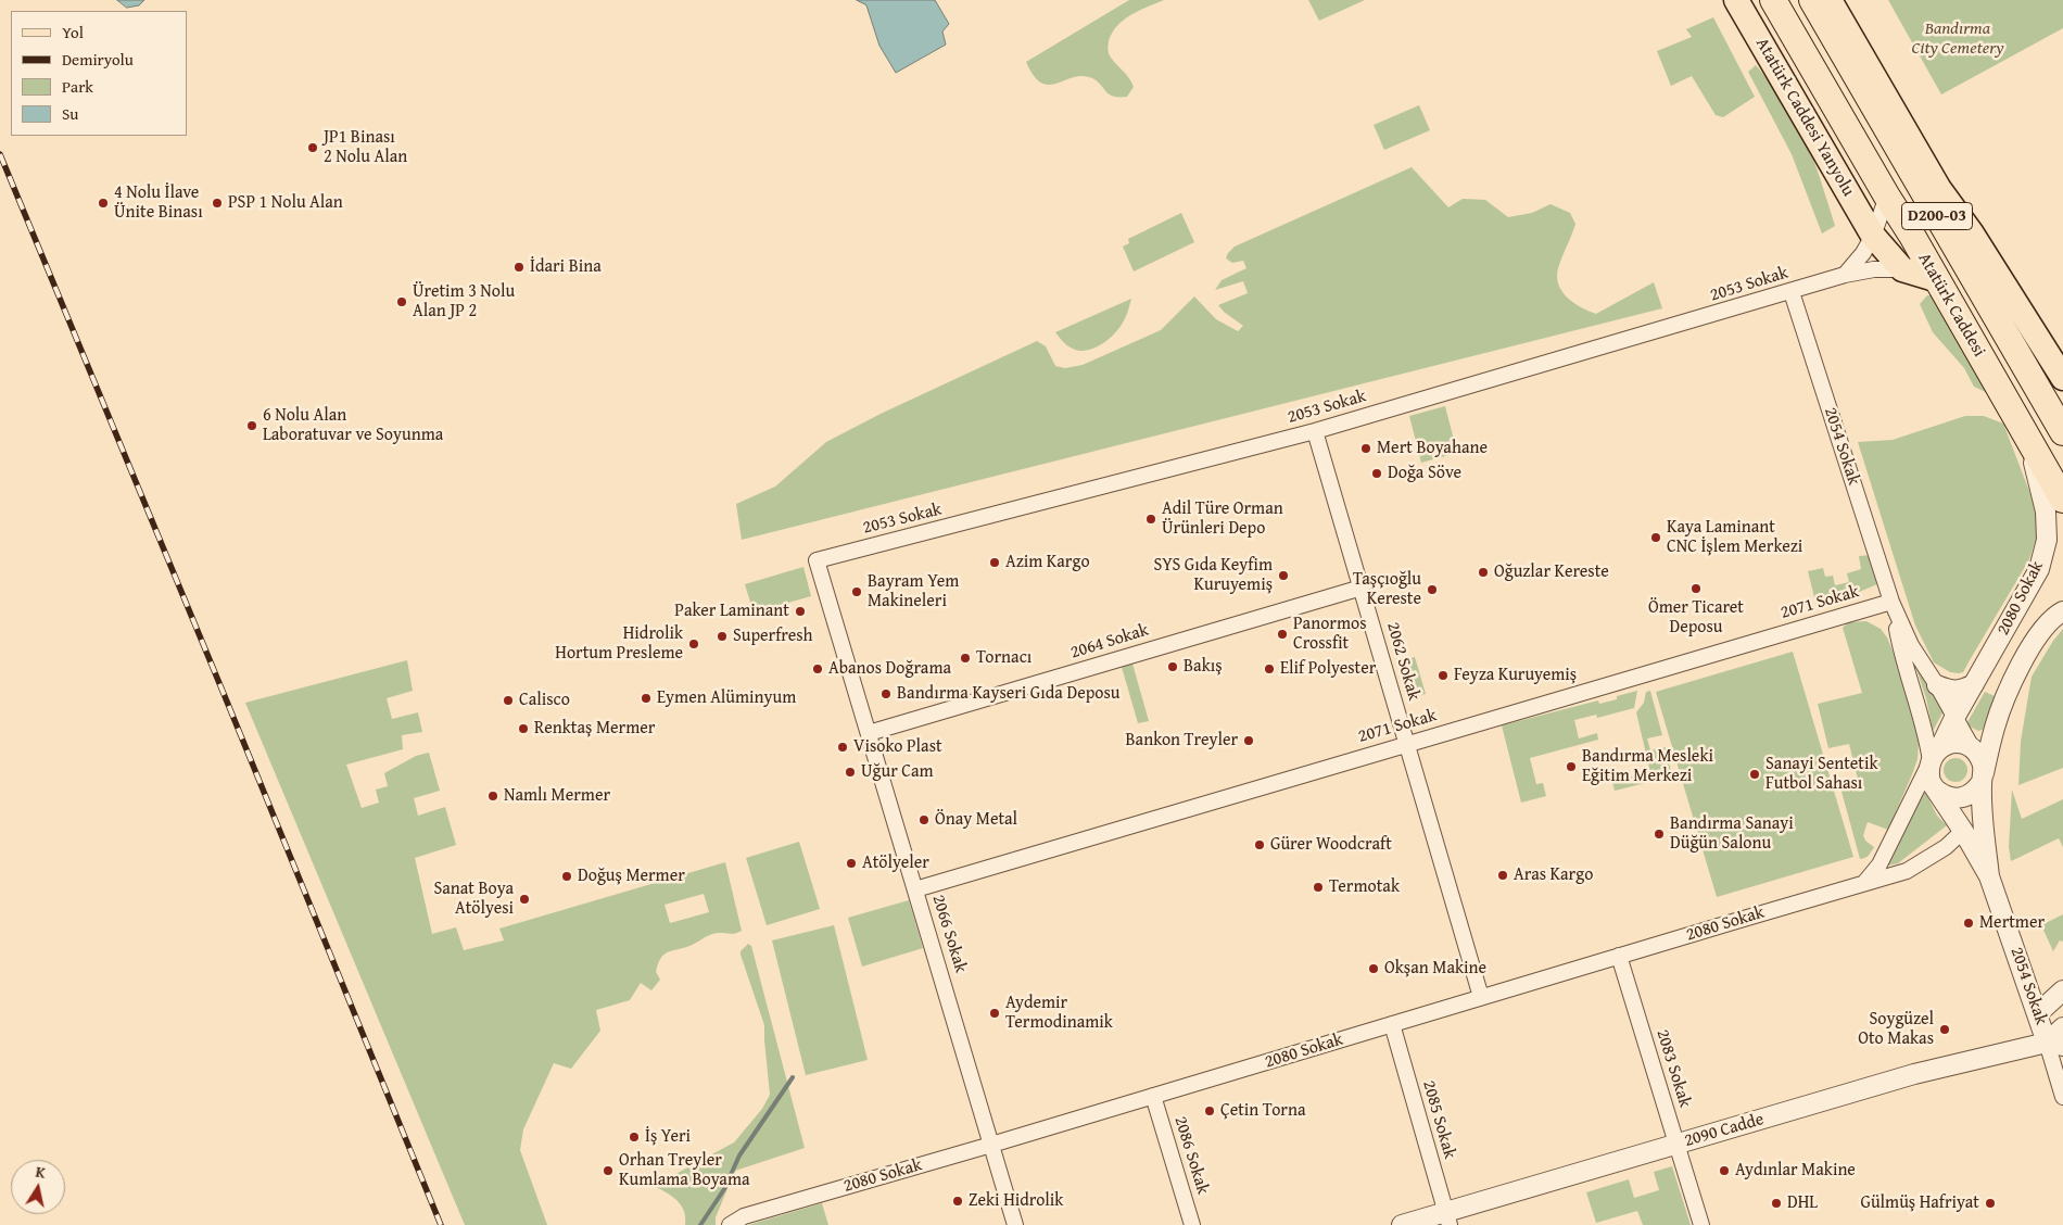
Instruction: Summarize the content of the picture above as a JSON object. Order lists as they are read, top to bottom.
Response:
{
  "streets": {
    "highway": ["D200-03", "Atatürk Caddesi"],
    "main road": ["Atatürk Caddesi Yanyolu"],
    "street": [
      "2053 Sokak",
      "2054 Sokak",
      "2080 Sokak",
      "2071 Sokak",
      "2064 Sokak",
      "2062 Sokak",
      "2066 Sokak",
      "2083 Sokak",
      "2085 Sokak",
      "2090 Cadde",
      "2086 Sokak"
    ]
  },
  "crossings": [
    ["Atatürk Caddesi Yanyolu", "2053 Sokak"],
    ["2053 Sokak", "2054 Sokak"],
    ["2053 Sokak", "2062 Sokak"],
    ["2053 Sokak", "2066 Sokak"],
    ["Atatürk Caddesi", "2080 Sokak"],
    ["2054 Sokak", "2080 Sokak"],
    ["2054 Sokak", "2071 Sokak"],
    ["2054 Sokak", "2090 Cadde"],
    ["2080 Sokak", "2062 Sokak"],
    ["2080 Sokak", "2066 Sokak"],
    ["2080 Sokak", "2083 Sokak"],
    ["2080 Sokak", "2085 Sokak"],
    ["2080 Sokak", "2086 Sokak"],
    ["2071 Sokak", "2062 Sokak"],
    ["2071 Sokak", "2066 Sokak"],
    ["2064 Sokak", "2062 Sokak"],
    ["2064 Sokak", "2066 Sokak"],
    ["2083 Sokak", "2090 Cadde"],
    ["2085 Sokak", "2090 Cadde"]
  ],
  "parks": ["Bandırma City Cemetery"],
  "places": [
    "JP1 Binası 2 Nolu Alan",
    "4 Nolu İlave Ünite Binası",
    "PSP 1 Nolu Alan",
    "İdari Bina",
    "Üretim 3 Nolu Alan JP 2",
    "6 Nolu Alan Laboratuvar ve Soyunma",
    "Mert Boyahane",
    "Doğa Söve",
    "Adil Türe Orman Ürünleri Depo",
    "Kaya Laminant CNC İşlem Merkezi",
    "Azim Kargo",
    "Oğuzlar Kereste",
    "SYS Gıda Keyfim Kuruyemiş",
    "Ömer Ticaret Deposu",
    "Taşçıoğlu Kereste",
    "Bayram Yem Makineleri",
    "Paker Laminant",
    "Panormos Crossfit",
    "Superfresh",
    "Hidrolik Hortum Presleme",
    "Tornacı",
    "Bakış",
    "Abanos Doğrama",
    "Elif Polyester",
    "Feyza Kuruyemiş",
    "Bandırma Kayseri Gıda Deposu",
    "Eymen Alüminyum",
    "Calisco",
    "Renktaş Mermer",
    "Bankon Treyler",
    "Visoko Plast",
    "Bandırma Mesleki Eğitim Merkezi",
    "Uğur Cam",
    "Sanayi Sentetik Futbol Sahası",
    "Namlı Mermer",
    "Önay Metal",
    "Bandırma Sanayi Düğün Salonu",
    "Gürer Woodcraft",
    "Atölyeler",
    "Aras Kargo",
    "Doğuş Mermer",
    "Termotak",
    "Sanat Boya Atölyesi",
    "Mertmer",
    "Okşan Makine",
    "Aydemir Termodinamik",
    "Soygüzel Oto Makas",
    "Çetin Torna",
    "İş Yeri",
    "Orhan Treyler Kumlama Boyama",
    "Aydınlar Makine",
    "Zeki Hidrolik",
    "DHL",
    "Gülmüş Hafriyat"
  ],
  "legend": [
    "Yol",
    "Demiryolu",
    "Park",
    "Su"
  ],
  "north": "top"
}
